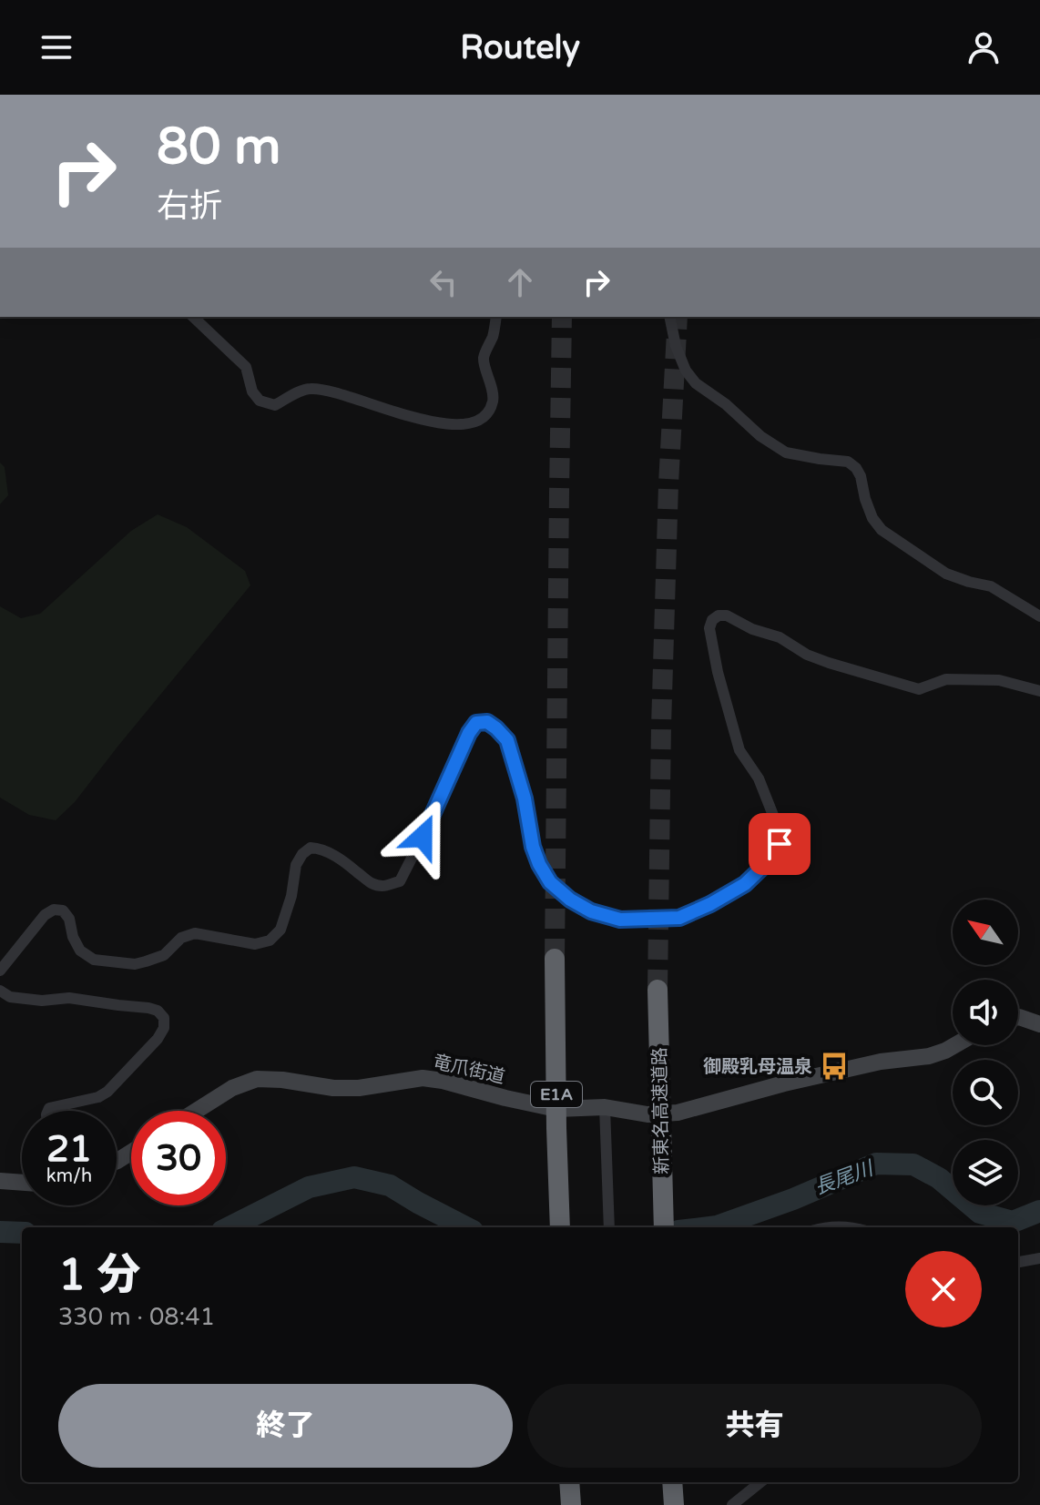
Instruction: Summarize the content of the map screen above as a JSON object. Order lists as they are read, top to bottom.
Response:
{
  "streets": {
    "highway": ["E1A", "新東名高速道路"],
    "main road": ["竜爪街道"]
  },
  "water": ["長尾川"],
  "places": {
    "bus stop": ["御殿乳母温泉"]
  },
  "north": "top left",
  "page": {
    "header": "Routely",
    "turn": ["80 m", "右折"],
    "speed": "21 km/h",
    "limit": "30",
    "heading": ["1 分", "330 m · 08:41"],
    "buttons": ["終了", "共有"]
  }
}
